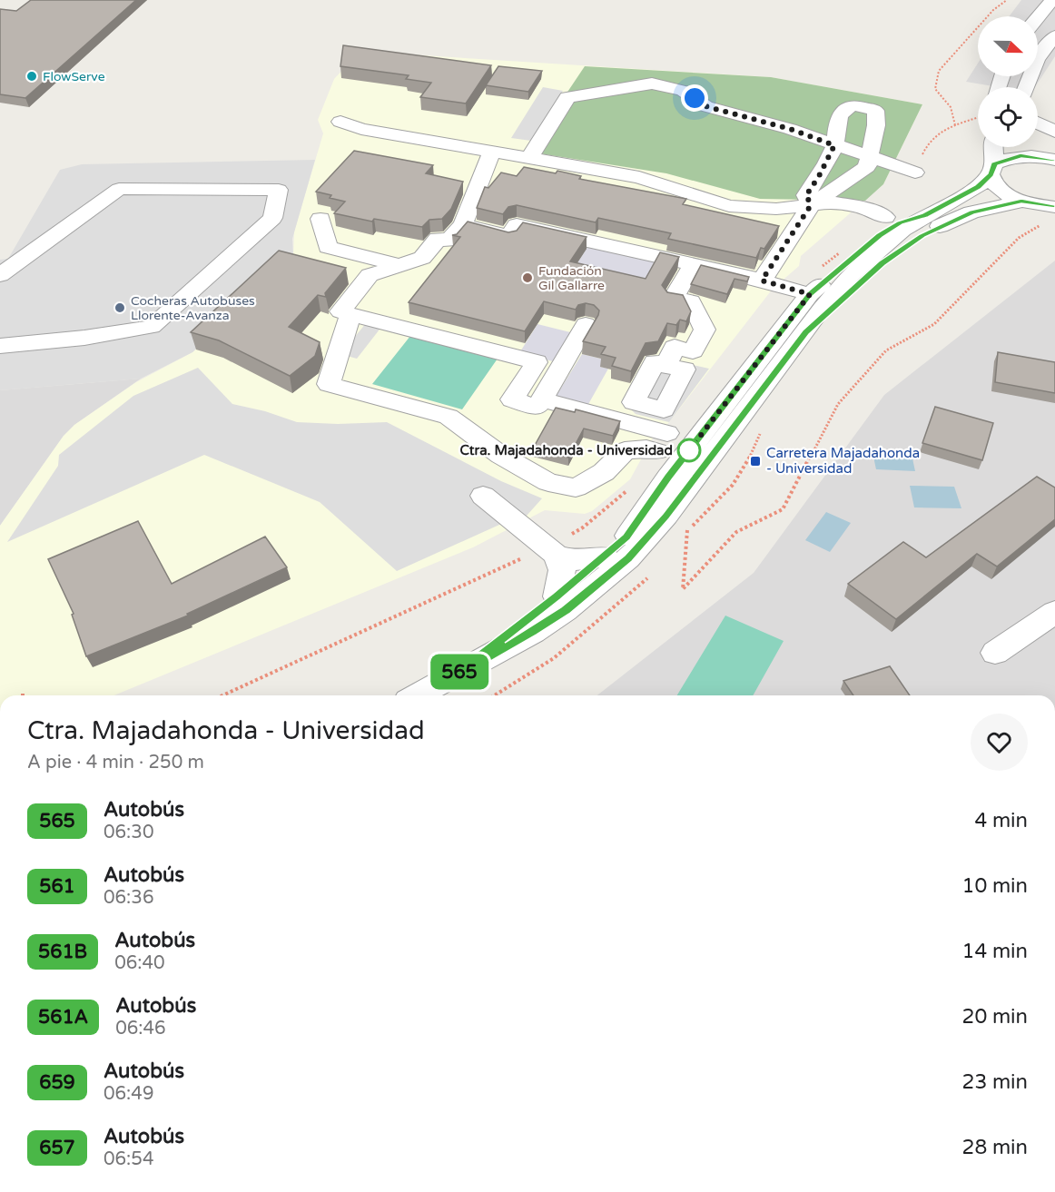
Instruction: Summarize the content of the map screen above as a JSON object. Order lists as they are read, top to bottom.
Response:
{
  "places": {
    "other": [
      "FlowServe",
      "Fundación Gil Gallarre",
      "Cocheras Autobuses Llorente-Avanza",
      "Ctra. Majadahonda - Universidad"
    ],
    "transit": ["Carretera Majadahonda - Universidad"]
  },
  "lines": ["bus line 565"],
  "north": "right",
  "page": {
    "on_map": "565",
    "heading": ["Ctra. Majadahonda - Universidad", "A pie · 4 min · 250 m"],
    "list": [
      {
        "mark": "565",
        "name": "Autobús",
        "note": "06:30",
        "value": "4 min"
      },
      {
        "mark": "561",
        "name": "Autobús",
        "note": "06:36",
        "value": "10 min"
      },
      {
        "mark": "561B",
        "name": "Autobús",
        "note": "06:40",
        "value": "14 min"
      },
      {
        "mark": "561A",
        "name": "Autobús",
        "note": "06:46",
        "value": "20 min"
      },
      {
        "mark": "659",
        "name": "Autobús",
        "note": "06:49",
        "value": "23 min"
      },
      {
        "mark": "657",
        "name": "Autobús",
        "note": "06:54",
        "value": "28 min"
      }
    ]
  }
}
